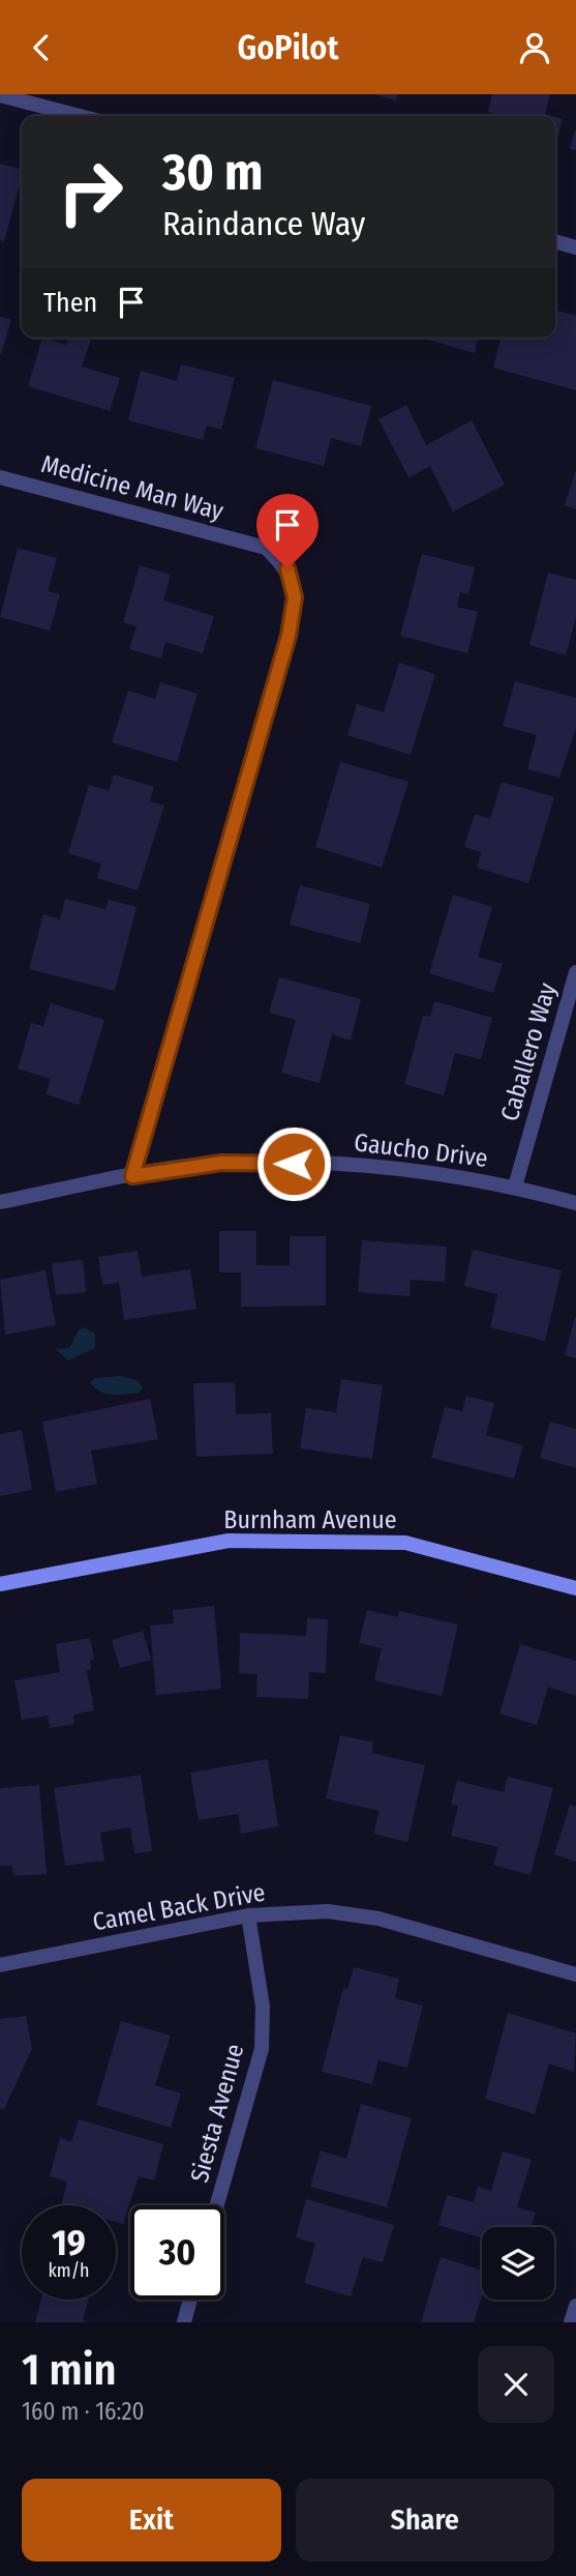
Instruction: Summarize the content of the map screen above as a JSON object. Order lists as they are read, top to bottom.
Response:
{
  "streets": {
    "street": [
      "Medicine Man Way",
      "Caballero Way",
      "Gaucho Drive",
      "Burnham Avenue",
      "Camel Back Drive",
      "Siesta Avenue"
    ]
  },
  "crossings": [
    ["Medicine Man Way", "Gaucho Drive"],
    ["Caballero Way", "Gaucho Drive"],
    ["Camel Back Drive", "Siesta Avenue"]
  ],
  "page": {
    "header": "GoPilot",
    "turn": ["30 m", "Raindance Way"],
    "then": "Then",
    "speed": "19 km/h",
    "limit": "30",
    "heading": ["1 min", "160 m · 16:20"],
    "buttons": ["Exit", "Share"]
  }
}
